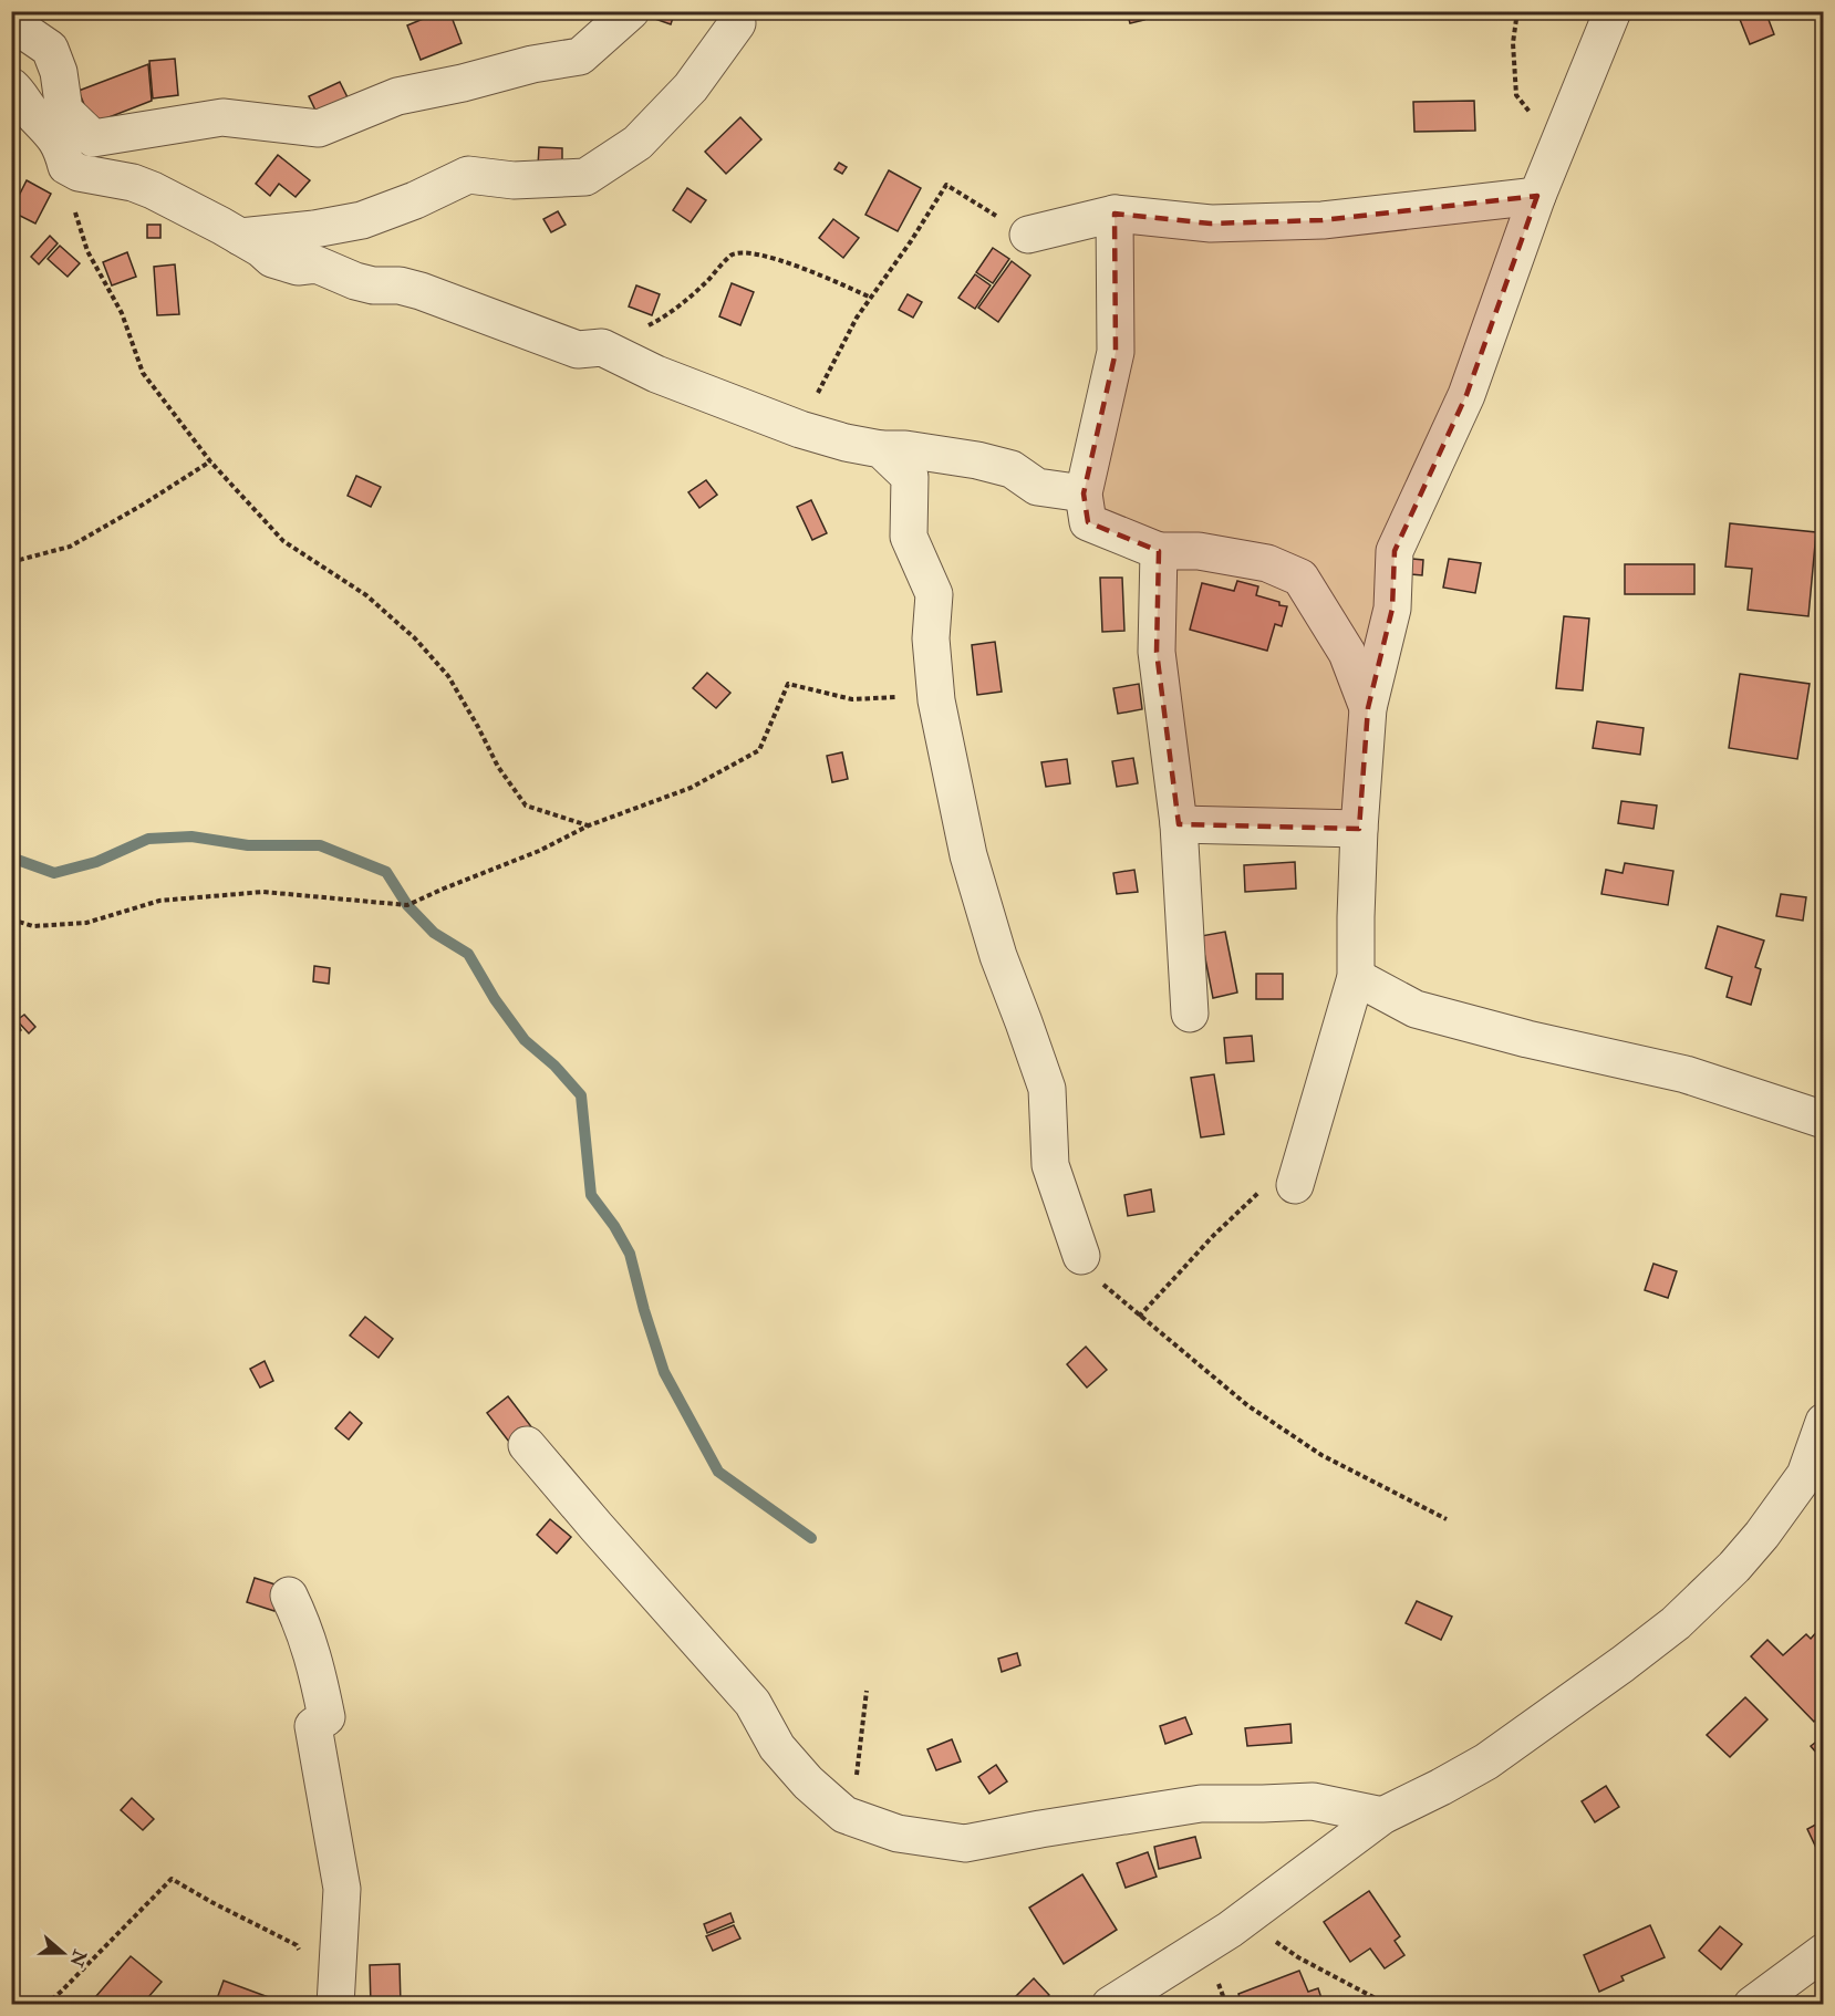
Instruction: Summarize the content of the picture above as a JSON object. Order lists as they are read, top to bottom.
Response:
{
  "north": "right"
}
